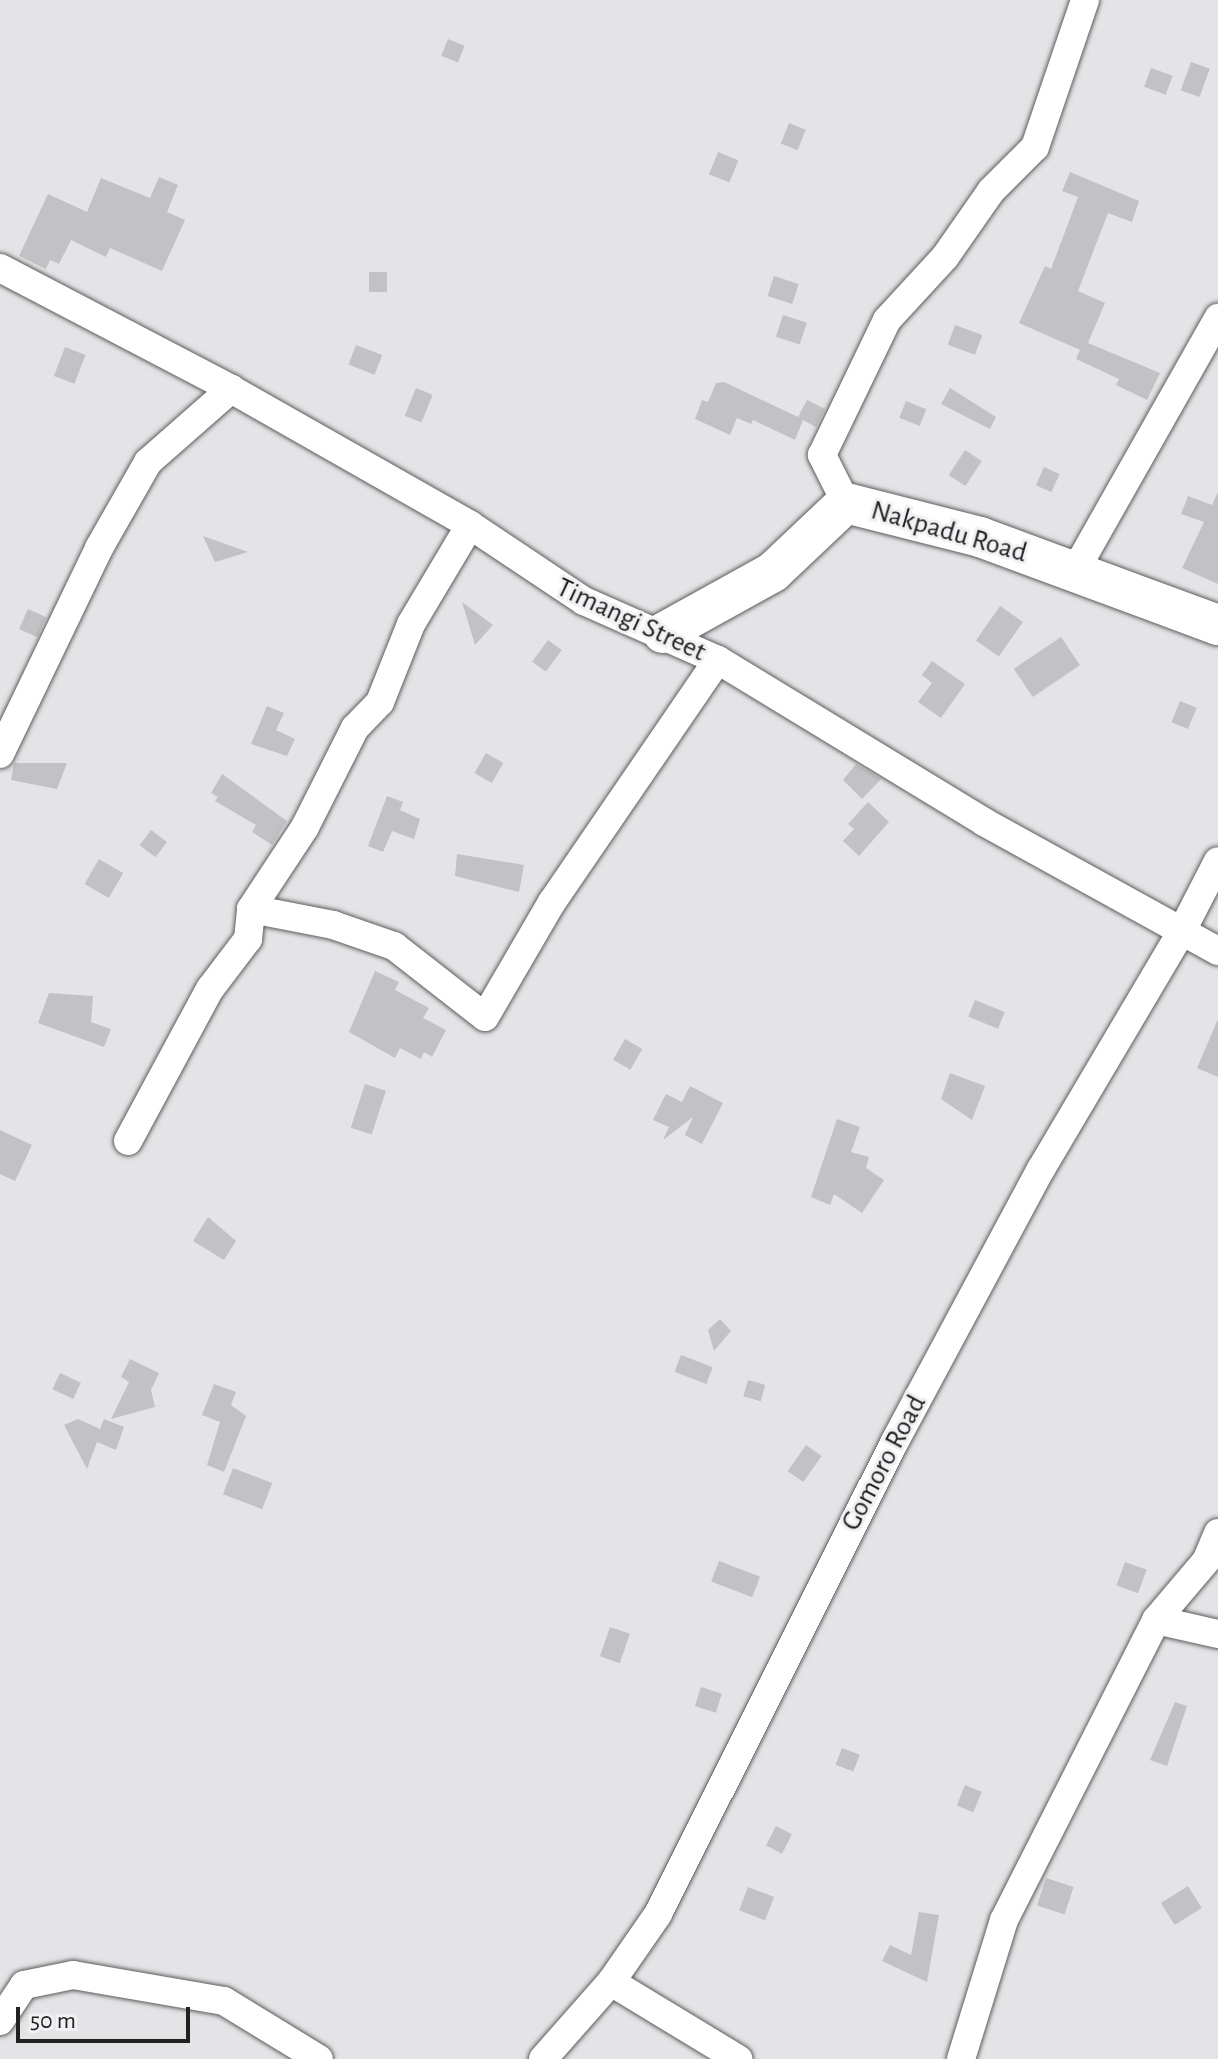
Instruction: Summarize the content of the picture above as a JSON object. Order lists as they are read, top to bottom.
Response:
{
  "streets": {
    "street": ["Nakpadu Road", "Timangi Street", "Gomoro Road"]
  },
  "crossings": [
    ["Nakpadu Road", "Timangi Street"],
    ["Timangi Street", "Gomoro Road"]
  ],
  "scale_bar": "50 m"
}
